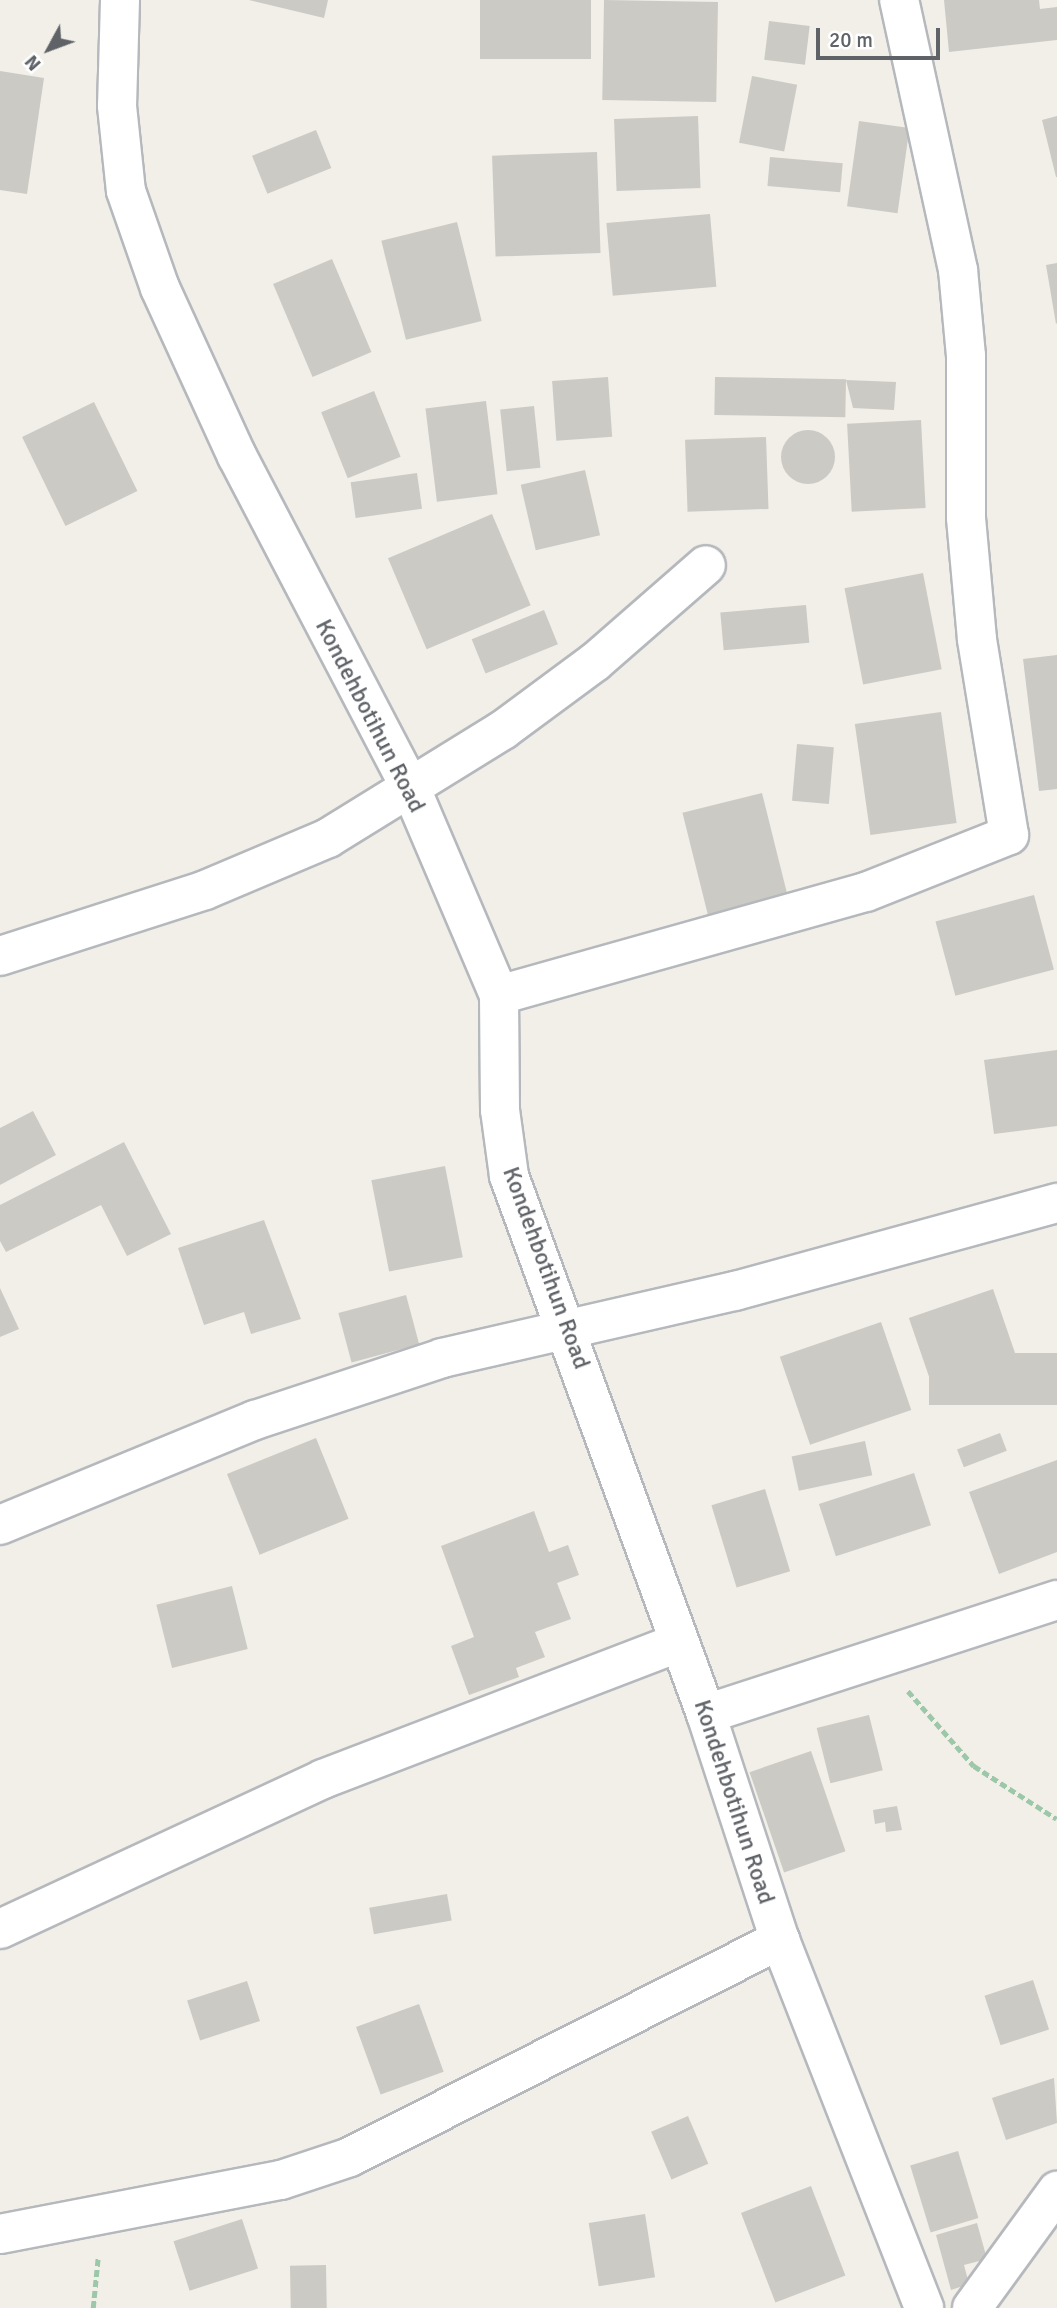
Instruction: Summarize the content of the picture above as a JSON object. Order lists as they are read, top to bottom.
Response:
{
  "streets": {
    "street": ["Kondehbotihun Road"]
  },
  "scale_bar": "20 m",
  "north": "bottom left"
}
